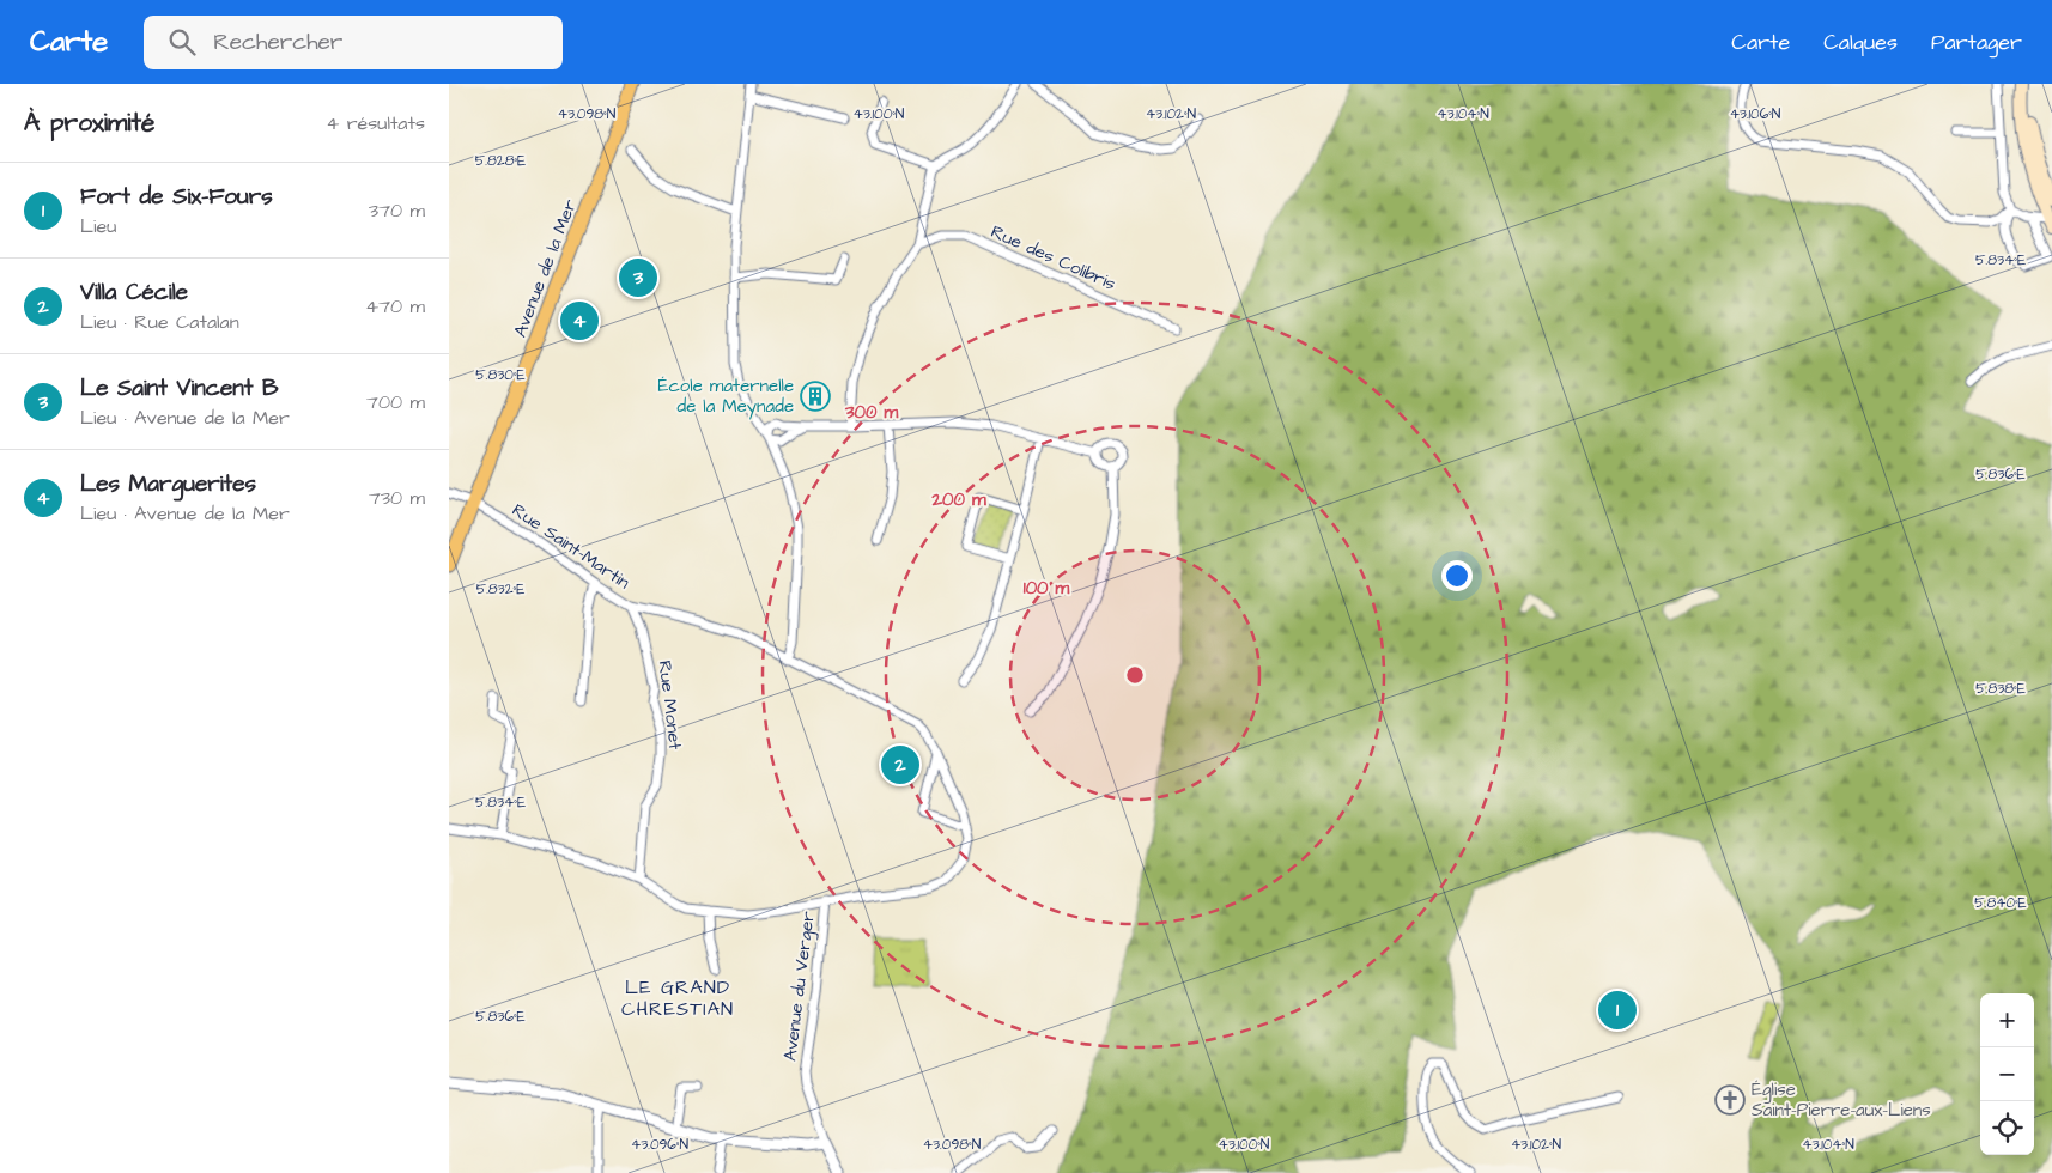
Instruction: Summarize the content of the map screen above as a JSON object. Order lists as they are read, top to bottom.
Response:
{
  "streets": {
    "main road": ["Avenue de la Mer"],
    "street": [
      "Rue des Colibris",
      "Rue Saint-Martin",
      "Rue Monet",
      "Avenue du Verger"
    ]
  },
  "crossings": [
    ["Avenue de la Mer", "Rue Saint-Martin"],
    ["Rue Saint-Martin", "Rue Monet"]
  ],
  "districts": ["LE GRAND CHRESTIAN"],
  "places": {
    "building": ["École maternelle de la Meynade"],
    "church": ["Église Saint-Pierre-aux-Liens"]
  },
  "page": {
    "header": "Carte",
    "search": "Rechercher",
    "nav": ["Carte", "Calques", "Partager"],
    "heading": ["À proximité", "4 résultats"],
    "list": [
      {
        "mark": "1",
        "name": "Fort de Six-Fours",
        "note": "Lieu",
        "value": "370 m"
      },
      {
        "mark": "2",
        "name": "Villa Cécile",
        "note": "Lieu · Rue Catalan",
        "value": "470 m"
      },
      {
        "mark": "3",
        "name": "Le Saint Vincent B",
        "note": "Lieu · Avenue de la Mer",
        "value": "700 m"
      },
      {
        "mark": "4",
        "name": "Les Marguerites",
        "note": "Lieu · Avenue de la Mer",
        "value": "730 m"
      }
    ],
    "pins": [
      "3",
      "4",
      "2",
      "1"
    ],
    "map_buttons": ["+", "−"]
  },
  "coordinates": [
    "43.098°N",
    "43.100°N",
    "43.102°N",
    "43.104°N",
    "43.106°N",
    "5.828°E",
    "5.834°E",
    "5.830°E",
    "5.836°E",
    "5.832°E",
    "5.838°E",
    "5.840°E",
    "43.096°N"
  ],
  "rings": ["300 m", "200 m", "100 m"]
}
